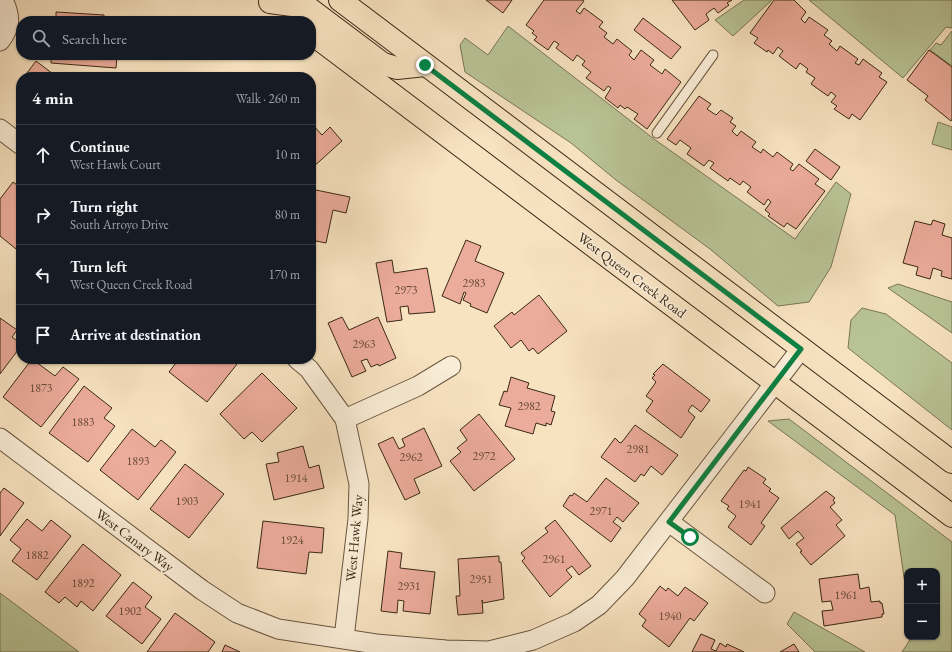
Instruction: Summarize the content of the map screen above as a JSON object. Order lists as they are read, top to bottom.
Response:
{
  "streets": {
    "main road": ["West Queen Creek Road"],
    "street": ["West Hawk Way", "West Canary Way"]
  },
  "crossings": [
    ["West Queen Creek Road", "West Canary Way"],
    ["West Hawk Way", "West Canary Way"]
  ],
  "house_numbers": [
    "2983",
    "2973",
    "2963",
    "1873",
    "2982",
    "1883",
    "2981",
    "2972",
    "2962",
    "1893",
    "1914",
    "1903",
    "1941",
    "2971",
    "1924",
    "1882",
    "2961",
    "2951",
    "1892",
    "2931",
    "1961",
    "1902",
    "1940"
  ],
  "page": {
    "search": "Search here",
    "heading": ["4 min", "Walk · 260 m"],
    "list": [
      ["Continue", "West Hawk Court", "10 m"],
      ["Turn right", "South Arroyo Drive", "80 m"],
      ["Turn left", "West Queen Creek Road", "170 m"],
      "Arrive at destination"
    ],
    "map_buttons": ["+", "−"]
  }
}
